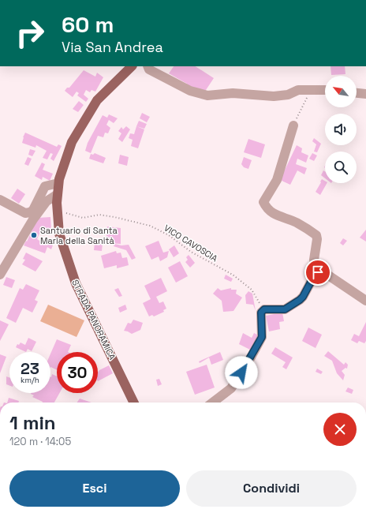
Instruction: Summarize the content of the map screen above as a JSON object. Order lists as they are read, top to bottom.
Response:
{
  "streets": {
    "main road": ["STRADA PANORAMICA"],
    "path": ["VICO CAVOSCIA"]
  },
  "crossings": [
    ["VICO CAVOSCIA", "STRADA PANORAMICA"]
  ],
  "places": ["Santuario di Santa Maria della Sanità"],
  "north": "top left",
  "page": {
    "turn": ["60 m", "Via San Andrea"],
    "speed": "23 km/h",
    "limit": "30",
    "heading": ["1 min", "120 m · 14:05"],
    "buttons": ["Esci", "Condividi"]
  }
}
